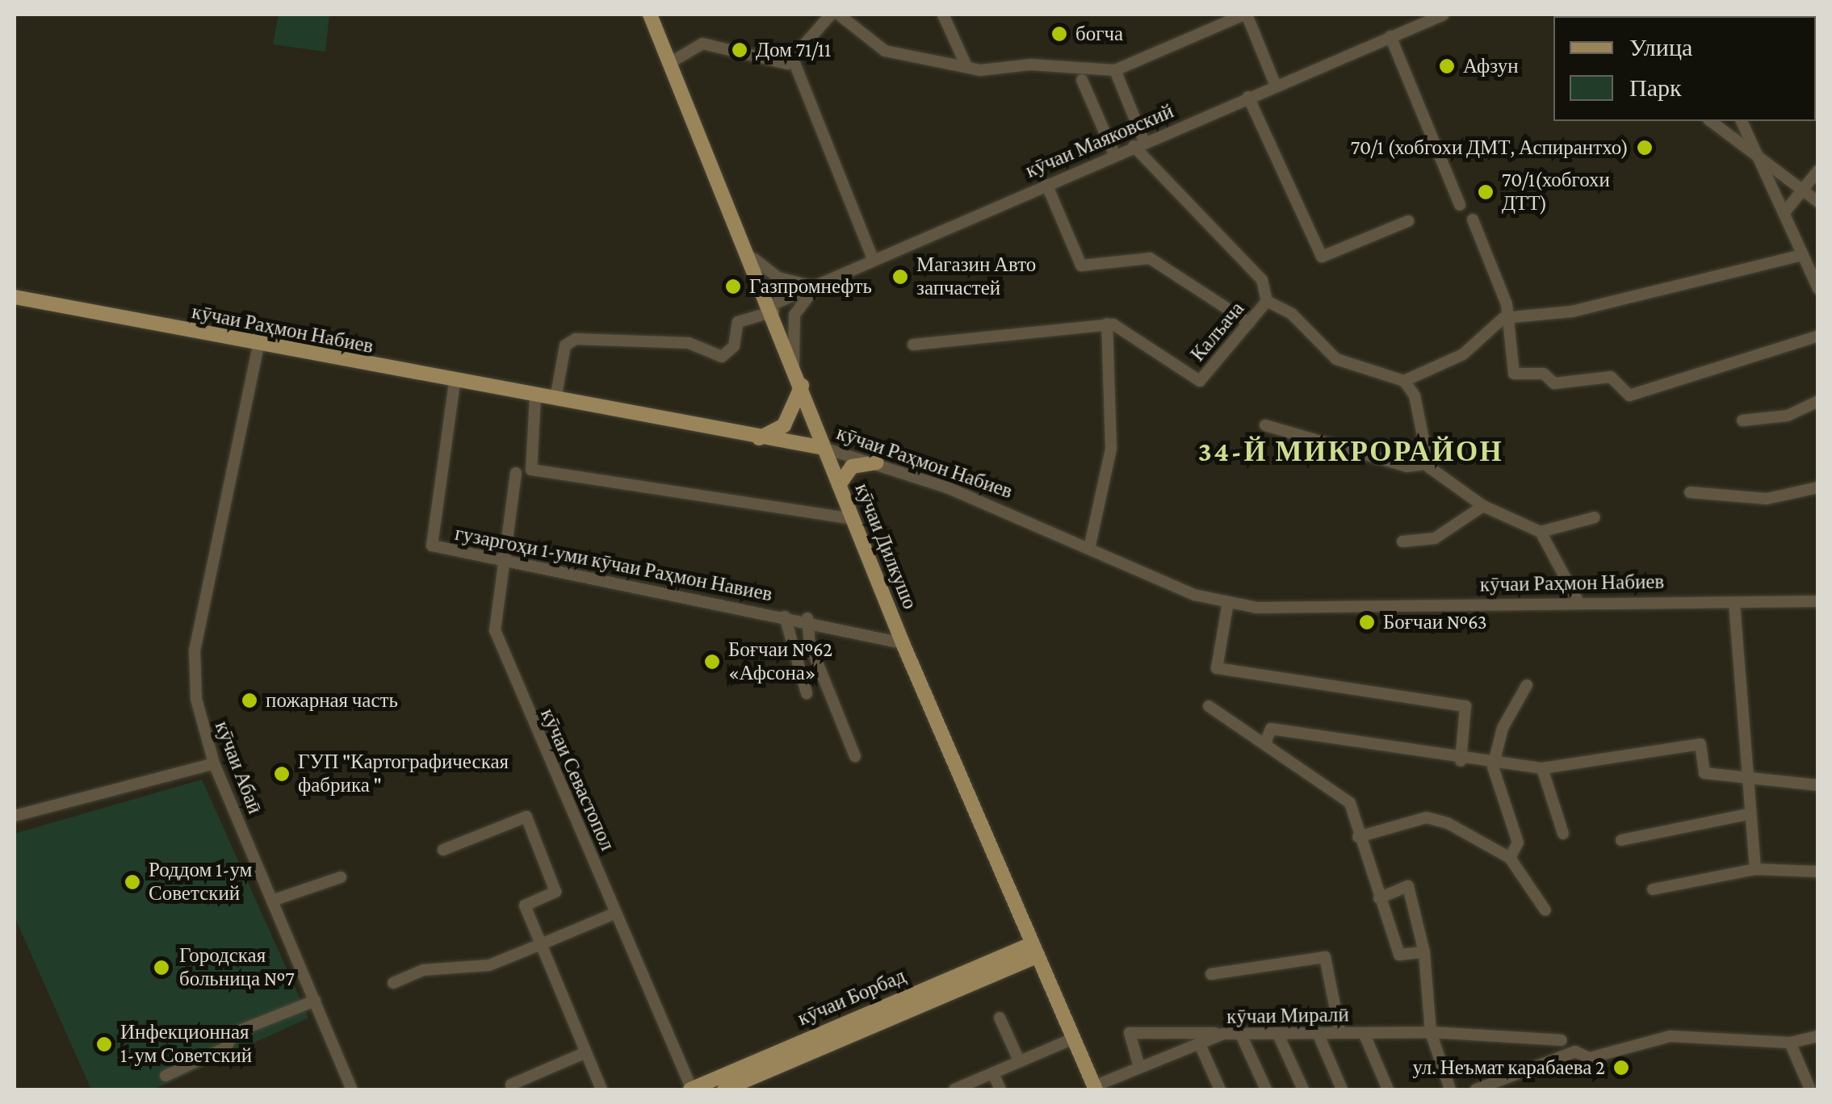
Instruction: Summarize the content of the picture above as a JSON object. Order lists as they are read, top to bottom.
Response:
{
  "streets": {
    "main road": ["кӯчаи Раҳмон Набиев", "кӯчаи Дилкушо", "кӯчаи Борбад"],
    "street": [
      "кӯчаи Маяковский",
      "Калъача",
      "гузаргоҳи 1-уми кӯчаи Раҳмон Навиев",
      "кӯчаи Абаӣ",
      "кӯчаи Севастопол",
      "кӯчаи Миралӣ"
    ]
  },
  "crossings": [
    ["кӯчаи Маяковский", "кӯчаи Раҳмон Набиев"],
    ["кӯчаи Маяковский", "кӯчаи Дилкушо"],
    ["кӯчаи Раҳмон Набиев", "кӯчаи Дилкушо"],
    ["кӯчаи Раҳмон Набиев", "гузаргоҳи 1-уми кӯчаи Раҳмон Навиев"],
    ["кӯчаи Раҳмон Набиев", "кӯчаи Абаӣ"],
    ["кӯчаи Дилкушо", "гузаргоҳи 1-уми кӯчаи Раҳмон Навиев"],
    ["кӯчаи Дилкушо", "кӯчаи Борбад"],
    ["кӯчаи Дилкушо", "кӯчаи Миралӣ"],
    ["гузаргоҳи 1-уми кӯчаи Раҳмон Навиев", "кӯчаи Севастопол"],
    ["кӯчаи Севастопол", "кӯчаи Борбад"]
  ],
  "districts": ["34-Й МИКРОРАЙОН"],
  "places": [
    "богча",
    "Дом 71/11",
    "Афзун",
    "70/1 (хобгохи ДМТ, Аспирантхо)",
    "70/1(хобгохи ДТТ)",
    "Магазин Авто запчастей",
    "Газпромнефть",
    "Боғчаи №63",
    "Боғчаи №62 «Афсона»",
    "пожарная часть",
    "ГУП \"Картографическая фабрика \"",
    "Роддом 1-ум Советский",
    "Городская больница №7",
    "Инфекционная 1-ум Советский",
    "ул. Неъмат карабаева 2"
  ],
  "legend": ["Улица", "Парк"]
}
